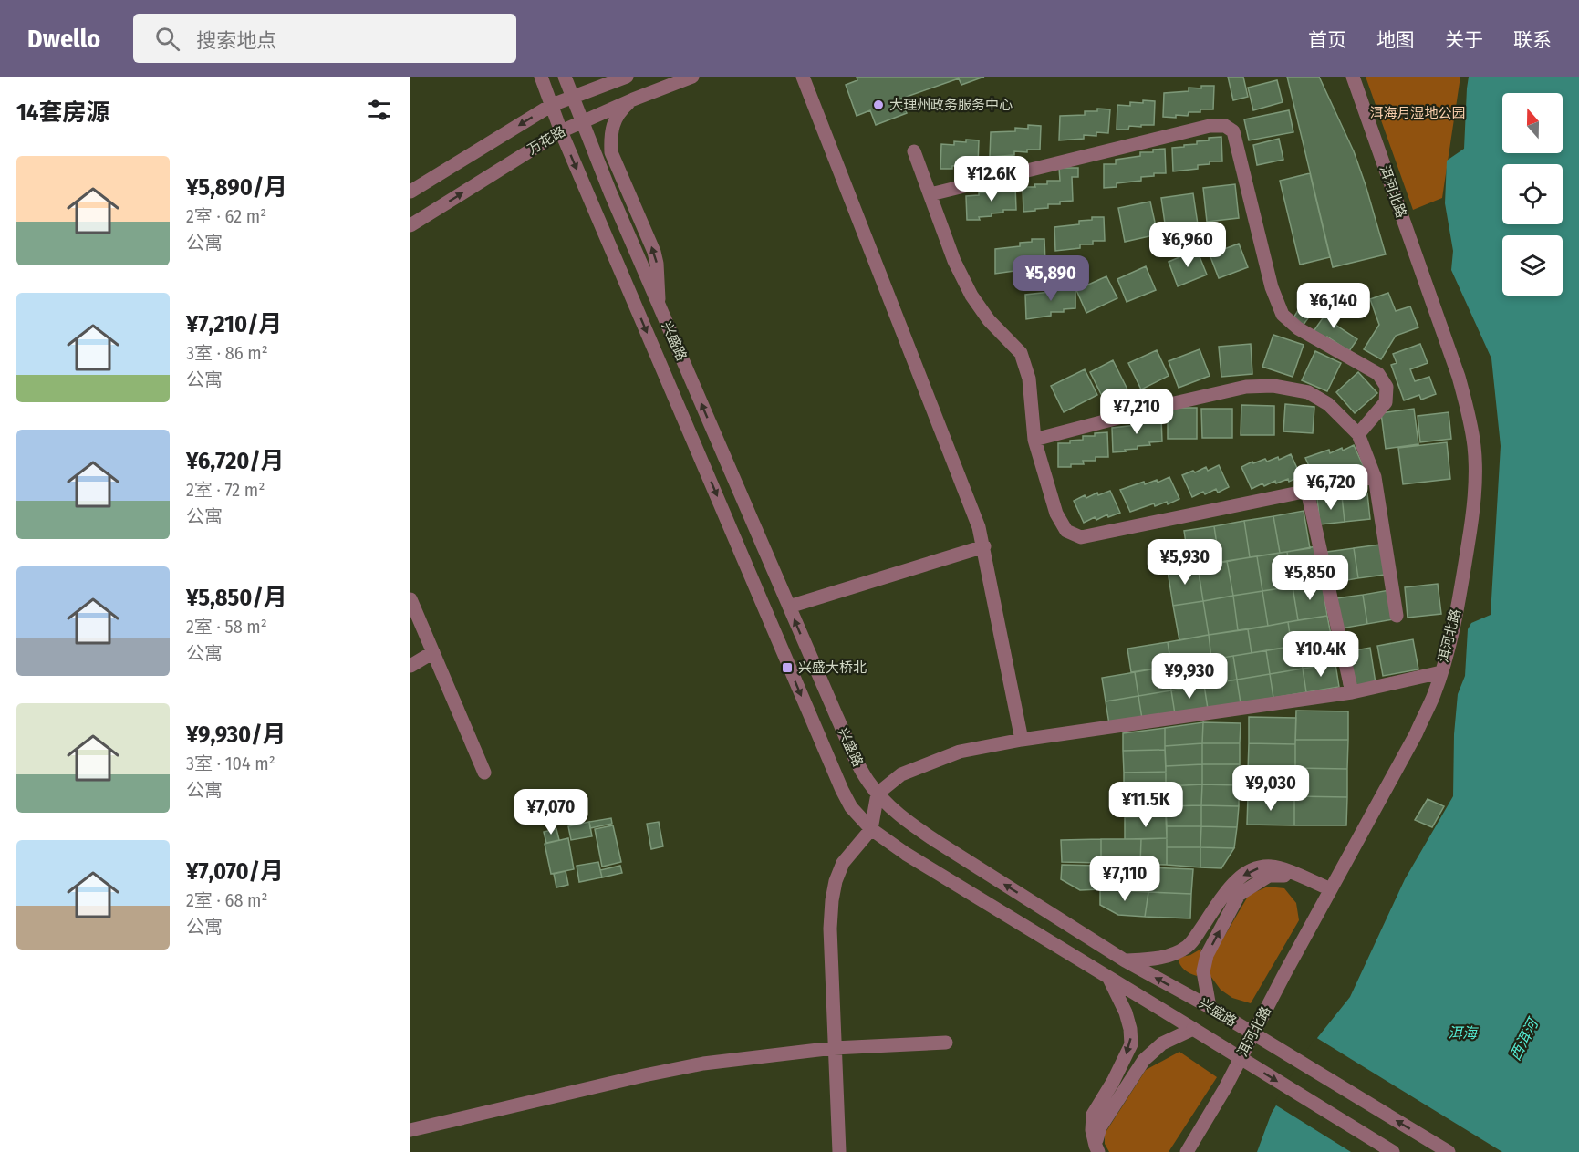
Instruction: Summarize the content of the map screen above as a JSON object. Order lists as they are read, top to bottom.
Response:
{
  "streets": {
    "street": ["万花路", "洱河北路", "兴盛路"]
  },
  "crossings": [
    ["万花路", "兴盛路"]
  ],
  "water": ["洱海", "西洱河"],
  "parks": ["洱海月湿地公园"],
  "places": {
    "other": ["大理州政务服务中心"],
    "transit": ["兴盛大桥北"]
  },
  "north": "top",
  "page": {
    "header": "Dwello",
    "search": "搜索地点",
    "nav": [
      "首页",
      "地图",
      "关于",
      "联系"
    ],
    "heading": "14套房源",
    "list": [
      {
        "name": "¥5,890/月",
        "note": "2室 · 62 m² · 公寓"
      },
      {
        "name": "¥7,210/月",
        "note": "3室 · 86 m² · 公寓"
      },
      {
        "name": "¥6,720/月",
        "note": "2室 · 72 m² · 公寓"
      },
      {
        "name": "¥5,850/月",
        "note": "2室 · 58 m² · 公寓"
      },
      {
        "name": "¥9,930/月",
        "note": "3室 · 104 m² · 公寓"
      },
      {
        "name": "¥7,070/月",
        "note": "2室 · 68 m² · 公寓"
      }
    ],
    "price": [
      "¥12.6K",
      "¥6,960",
      "¥5,890",
      "¥6,140",
      "¥7,210",
      "¥6,720",
      "¥5,930",
      "¥5,850",
      "¥10.4K",
      "¥9,930",
      "¥9,030",
      "¥11.5K",
      "¥7,070",
      "¥7,110"
    ]
  }
}
